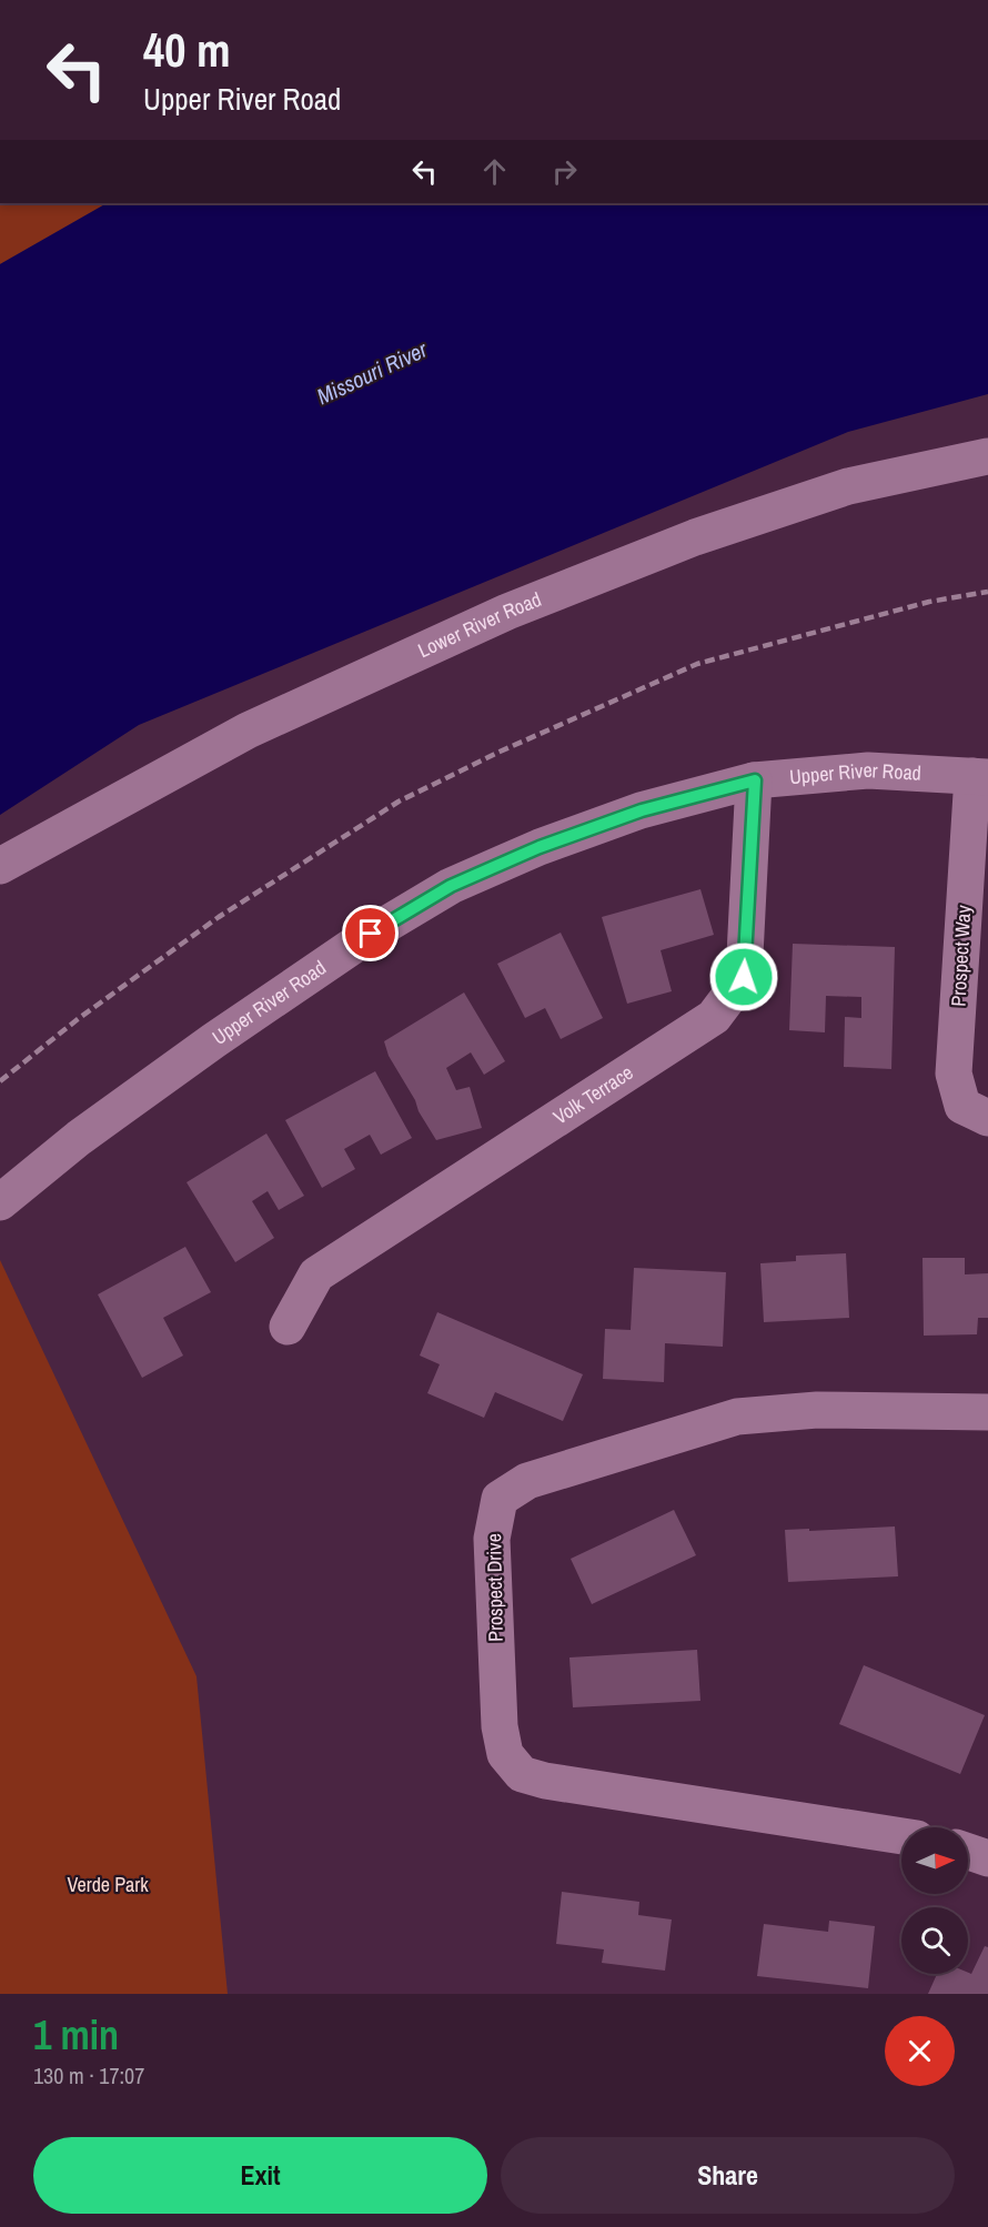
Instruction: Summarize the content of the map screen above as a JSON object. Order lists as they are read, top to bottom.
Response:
{
  "streets": {
    "street": [
      "Lower River Road",
      "Upper River Road",
      "Prospect Way",
      "Volk Terrace",
      "Prospect Drive"
    ]
  },
  "crossings": [
    ["Upper River Road", "Prospect Way"],
    ["Upper River Road", "Volk Terrace"]
  ],
  "water": ["Missouri River"],
  "parks": ["Verde Park"],
  "north": "right",
  "page": {
    "turn": ["40 m", "Upper River Road"],
    "heading": ["1 min", "130 m · 17:07"],
    "buttons": ["Exit", "Share"]
  }
}
